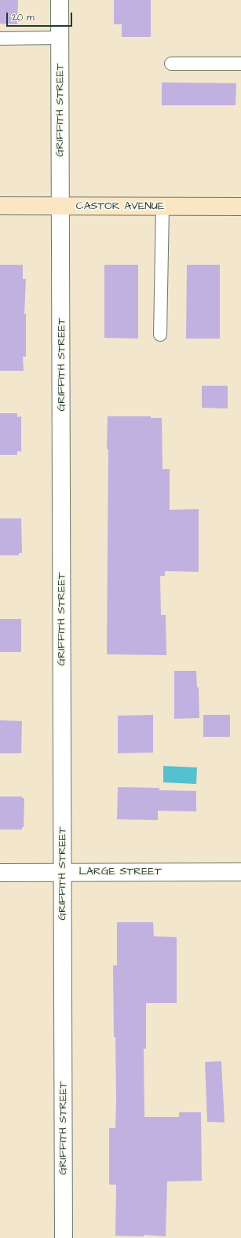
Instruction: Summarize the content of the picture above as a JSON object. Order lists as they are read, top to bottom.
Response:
{
  "streets": {
    "main road": ["CASTOR AVENUE"],
    "street": ["GRIFFITH STREET", "LARGE STREET"]
  },
  "crossings": [
    ["GRIFFITH STREET", "CASTOR AVENUE"],
    ["GRIFFITH STREET", "LARGE STREET"]
  ],
  "scale_bar": "20 m"
}
